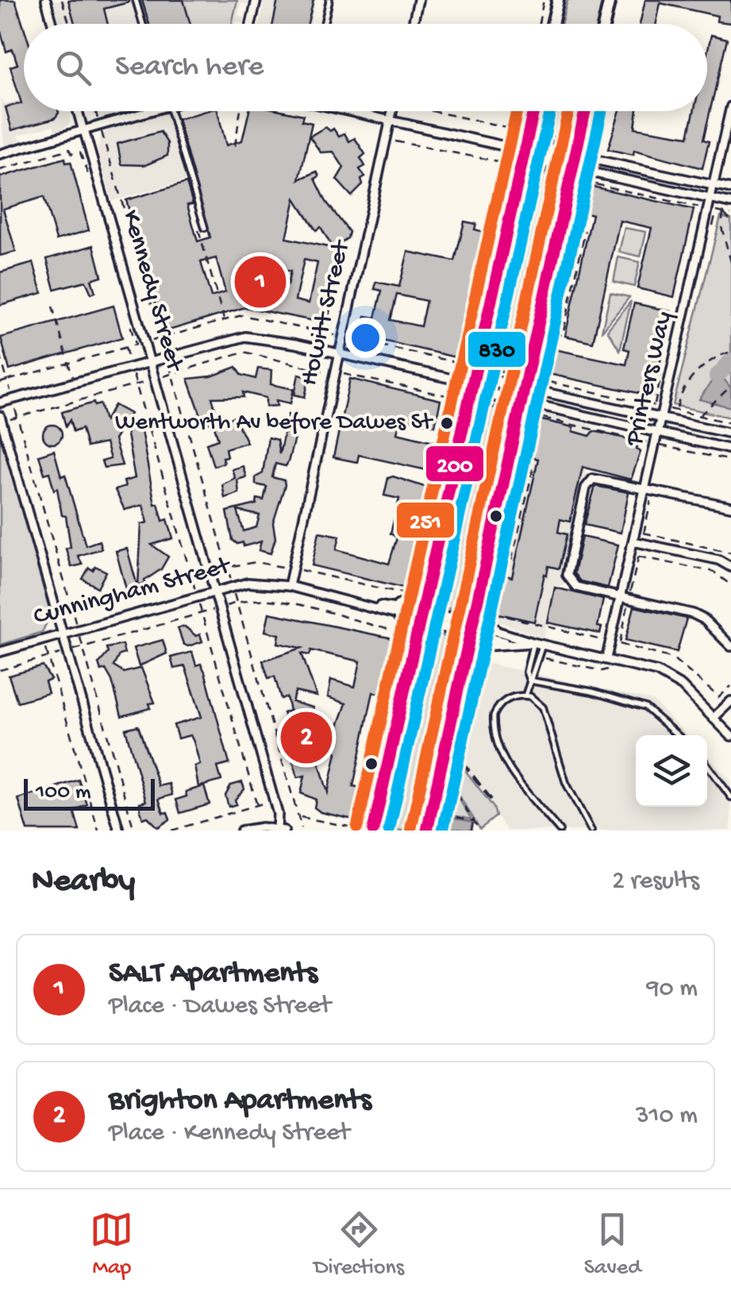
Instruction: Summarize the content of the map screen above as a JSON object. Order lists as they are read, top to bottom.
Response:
{
  "streets": {
    "main road": ["Cunningham Street"],
    "street": ["Kennedy Street", "Howitt Street", "Printers Way"]
  },
  "crossings": [
    ["Kennedy Street", "Cunningham Street"],
    ["Howitt Street", "Cunningham Street"],
    ["Printers Way", "Cunningham Street"]
  ],
  "places": ["Wentworth Av before Dawes St"],
  "lines": ["transit line 200", "transit line 830", "transit line 251"],
  "scale_bar": "100 m",
  "page": {
    "search": "Search here",
    "pins": ["1", "2"],
    "scale": "100 m",
    "heading": ["Nearby", "2 results"],
    "list": [
      {
        "mark": "1",
        "name": "SALT Apartments",
        "note": "Place · Dawes Street",
        "value": "90 m"
      },
      {
        "mark": "2",
        "name": "Brighton Apartments",
        "note": "Place · Kennedy Street",
        "value": "310 m"
      }
    ],
    "nav": ["Map", "Directions", "Saved"]
  }
}
